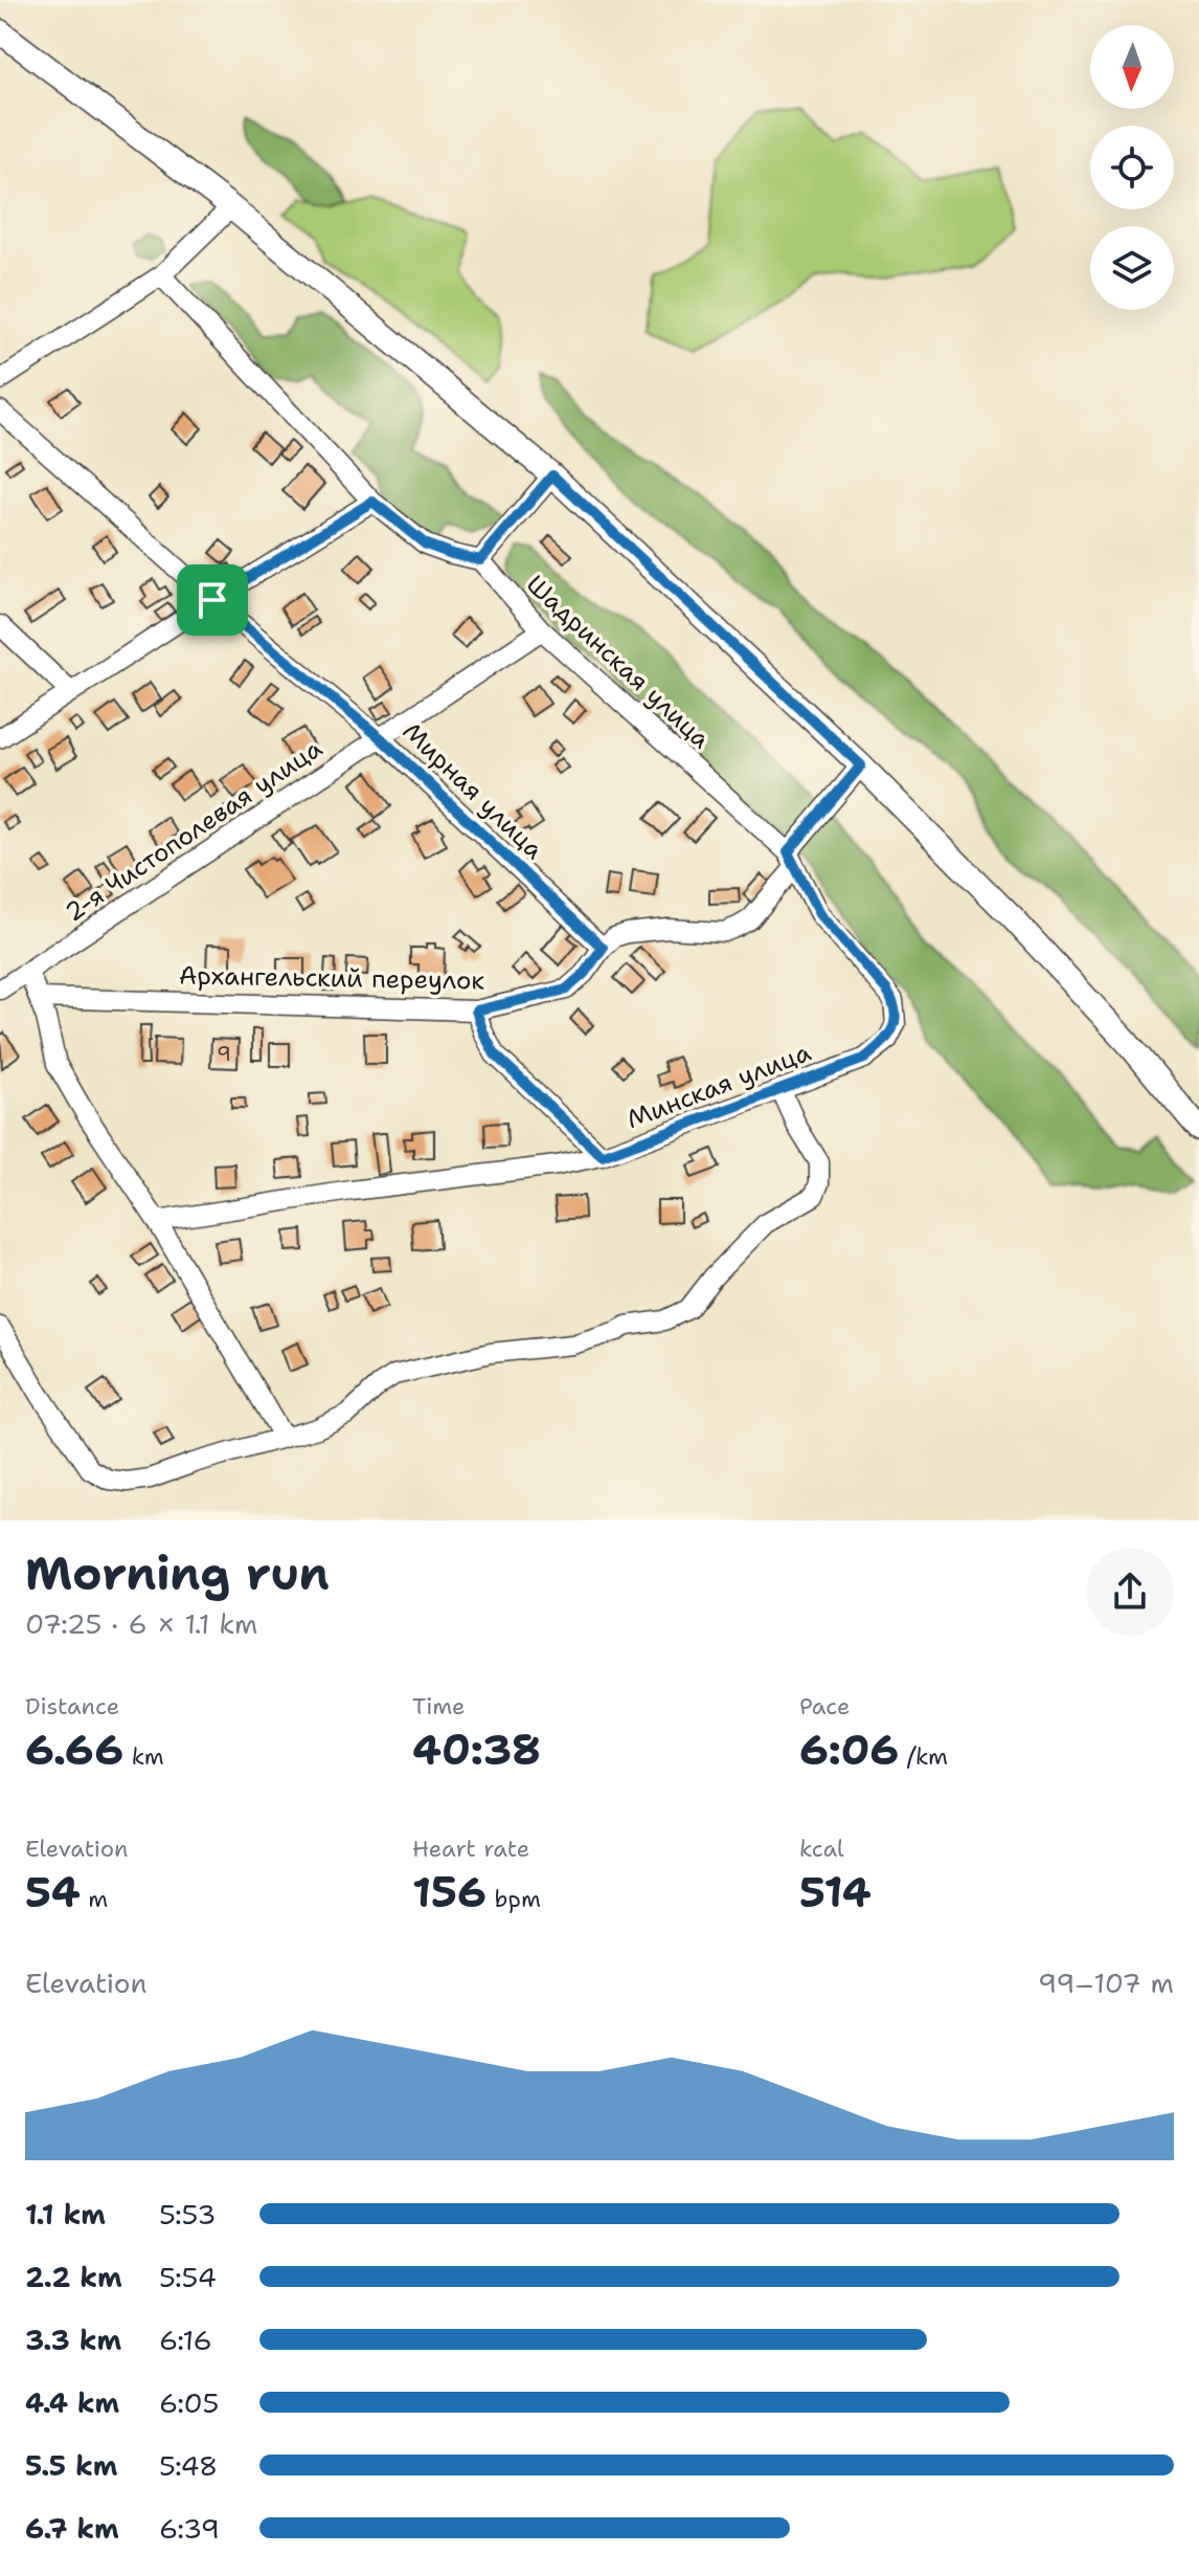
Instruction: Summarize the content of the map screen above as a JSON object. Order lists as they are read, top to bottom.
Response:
{
  "streets": {
    "street": [
      "Шадринская улица",
      "Мирная улица",
      "2-я Чистополевая улица",
      "Архангельский переулок",
      "Минская улица"
    ]
  },
  "crossings": [
    ["Шадринская улица", "2-я Чистополевая улица"],
    ["Шадринская улица", "Минская улица"],
    ["Мирная улица", "2-я Чистополевая улица"],
    ["Мирная улица", "Архангельский переулок"]
  ],
  "house_numbers": ["9"],
  "north": "bottom",
  "page": {
    "heading": ["Morning run", "07:25 · 6 × 1.1 km"],
    "stats": [
      ["Distance", "6.66 km"],
      ["Time", "40:38"],
      ["Pace", "6:06 /km"],
      ["Elevation", "54 m"],
      ["Heart rate", "156 bpm"],
      ["kcal", "514"]
    ],
    "chart": ["Elevation", "99–107 m"],
    "list": [
      {
        "name": "1.1 km",
        "note": "5:53"
      },
      {
        "name": "2.2 km",
        "note": "5:54"
      },
      {
        "name": "3.3 km",
        "note": "6:16"
      },
      {
        "name": "4.4 km",
        "note": "6:05"
      },
      {
        "name": "5.5 km",
        "note": "5:48"
      },
      {
        "name": "6.7 km",
        "note": "6:39"
      }
    ]
  }
}
